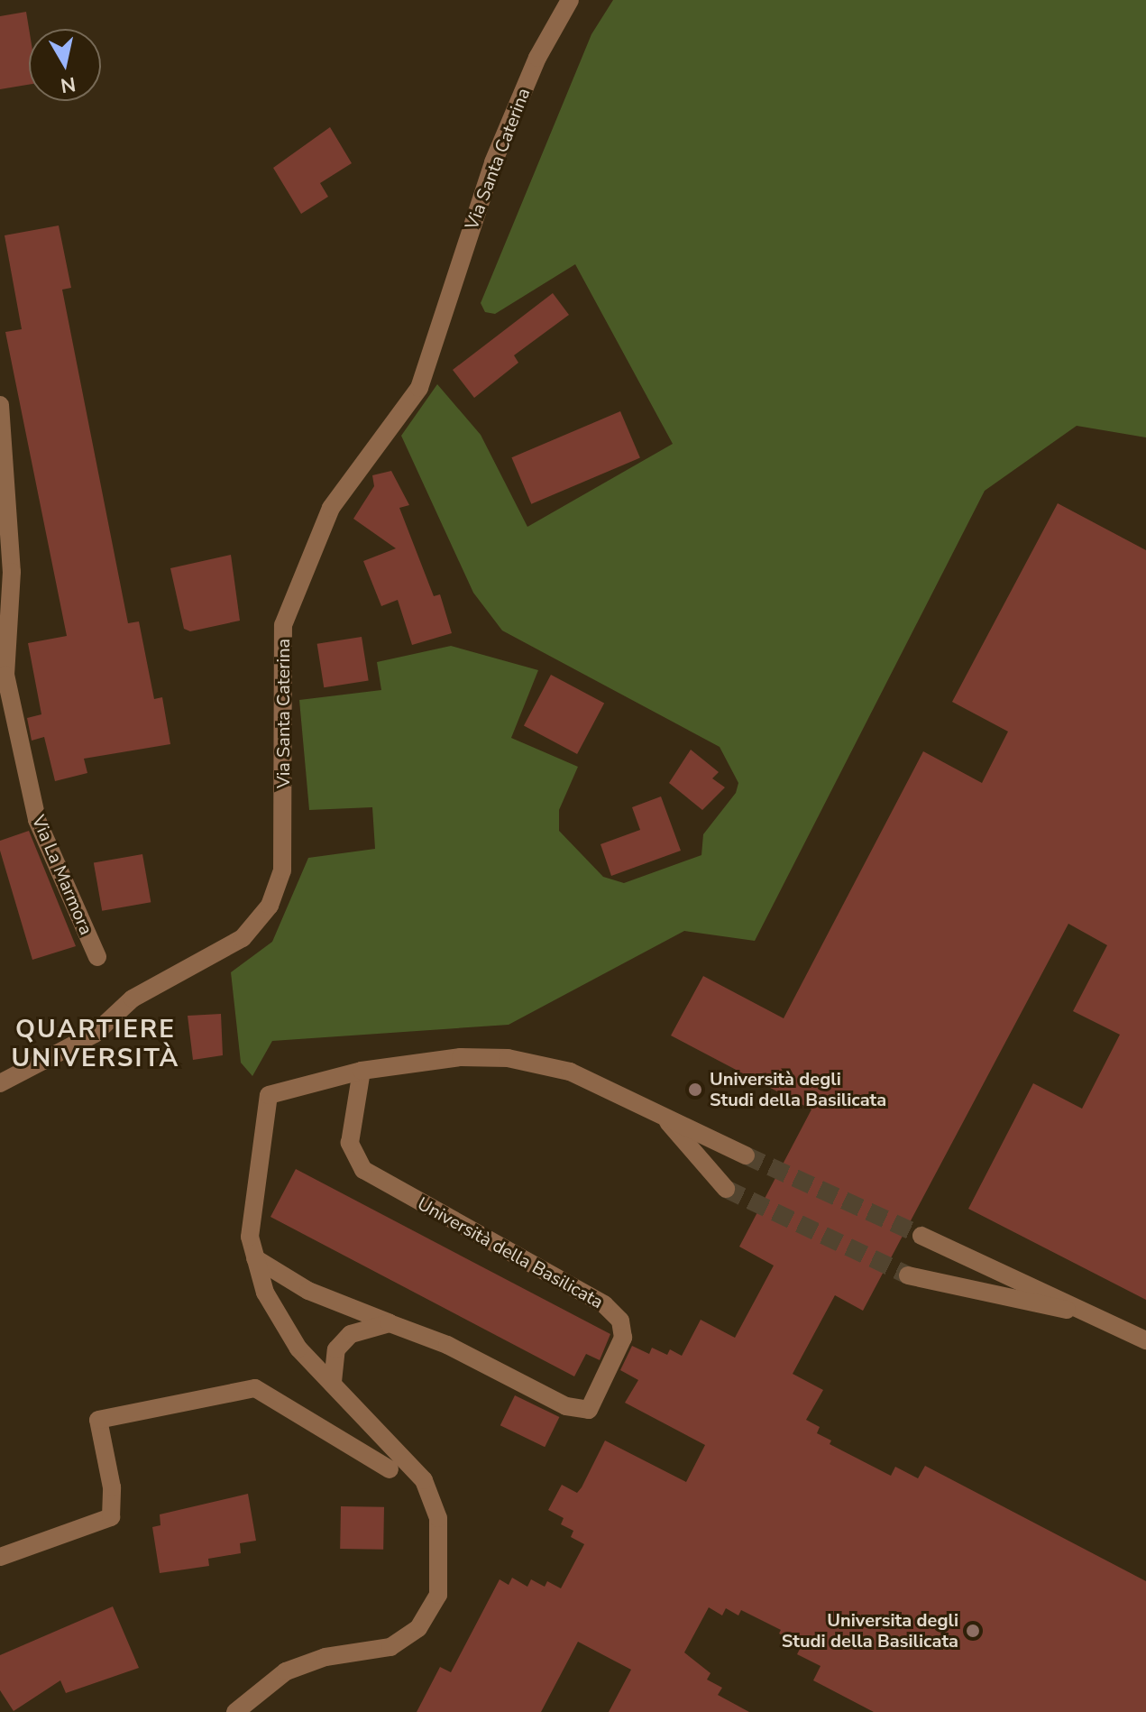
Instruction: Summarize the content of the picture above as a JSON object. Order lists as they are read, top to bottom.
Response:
{
  "streets": {
    "street": ["Via Santa Caterina", "Via La Marmora", "Università della Basilicata"]
  },
  "districts": ["QUARTIERE UNIVERSITÀ"],
  "places": ["Università degli Studi della Basilicata", "Universita degli Studi della Basilicata"],
  "north": "bottom"
}
